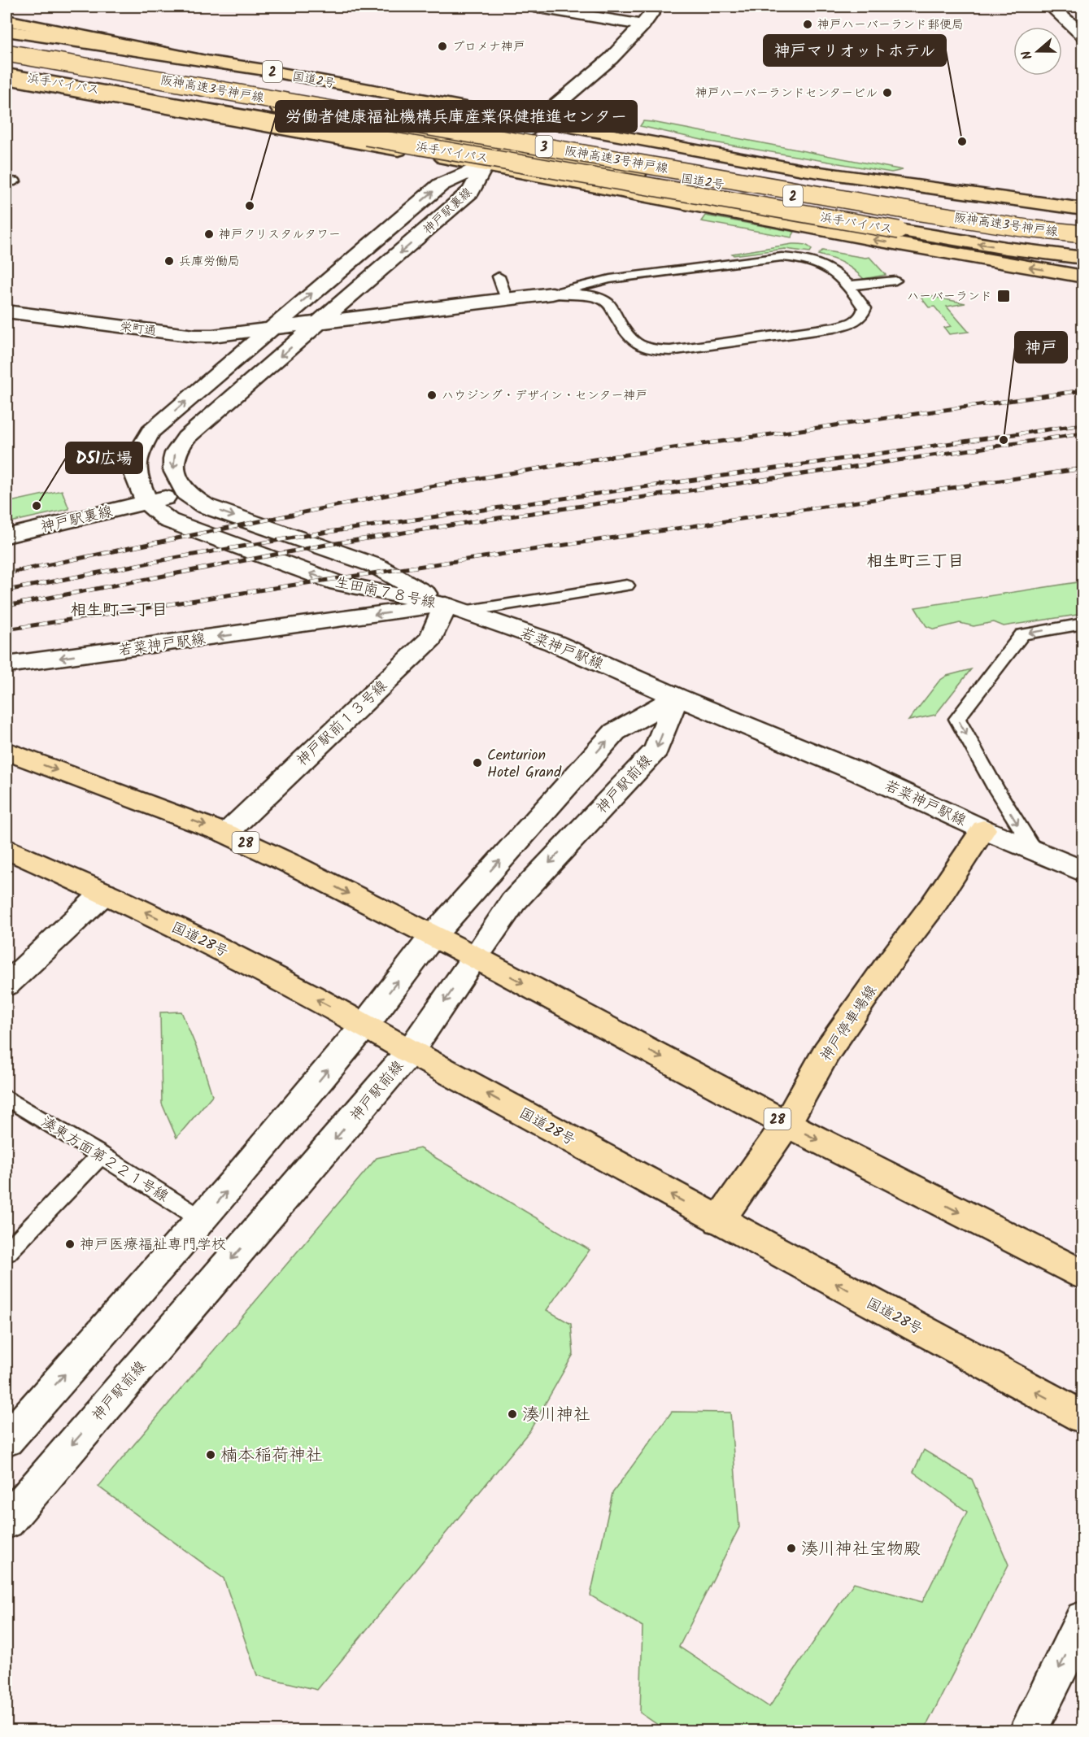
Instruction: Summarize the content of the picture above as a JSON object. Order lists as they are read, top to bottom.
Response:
{
  "streets": {
    "main road": [
      "2",
      "国道2号",
      "浜手バイパス",
      "阪神高速3号神戸線",
      "3",
      "28",
      "国道28号",
      "神戸停車場線"
    ],
    "street": [
      "神戸駅裏線",
      "栄町通",
      "生田南７８号線",
      "若菜神戸駅線",
      "神戸駅前１３号線",
      "神戸駅前線"
    ],
    "lane": ["湊東方面第２２１号線"]
  },
  "crossings": [
    ["神戸駅裏線", "栄町通"],
    ["神戸駅裏線", "生田南７８号線"],
    ["生田南７８号線", "若菜神戸駅線"],
    ["生田南７８号線", "神戸駅前１３号線"],
    ["若菜神戸駅線", "神戸駅前１３号線"],
    ["若菜神戸駅線", "神戸駅前線"],
    ["若菜神戸駅線", "神戸停車場線"],
    ["神戸駅前１３号線", "28"],
    ["神戸駅前線", "28"],
    ["神戸駅前線", "国道28号"],
    ["28", "神戸停車場線"],
    ["国道28号", "神戸停車場線"]
  ],
  "one_way": ["若菜神戸駅線"],
  "districts": ["相生町三丁目", "相生町二丁目"],
  "places": {
    "other": [
      "神戸ハーバーランド郵便局",
      "プロメナ神戸",
      "神戸ハーバーランドセンタービル",
      "神戸マリオットホテル",
      "労働者健康福祉機構兵庫産業保健推進センター",
      "神戸クリスタルタワー",
      "兵庫労働局",
      "ハウジング・デザイン・センター神戸",
      "神戸",
      "D51広場",
      "Centurion Hotel Grand",
      "神戸医療福祉専門学校",
      "湊川神社",
      "楠本稲荷神社",
      "湊川神社宝物殿"
    ],
    "transit": ["ハーバーランド"]
  },
  "north": "left"
}
